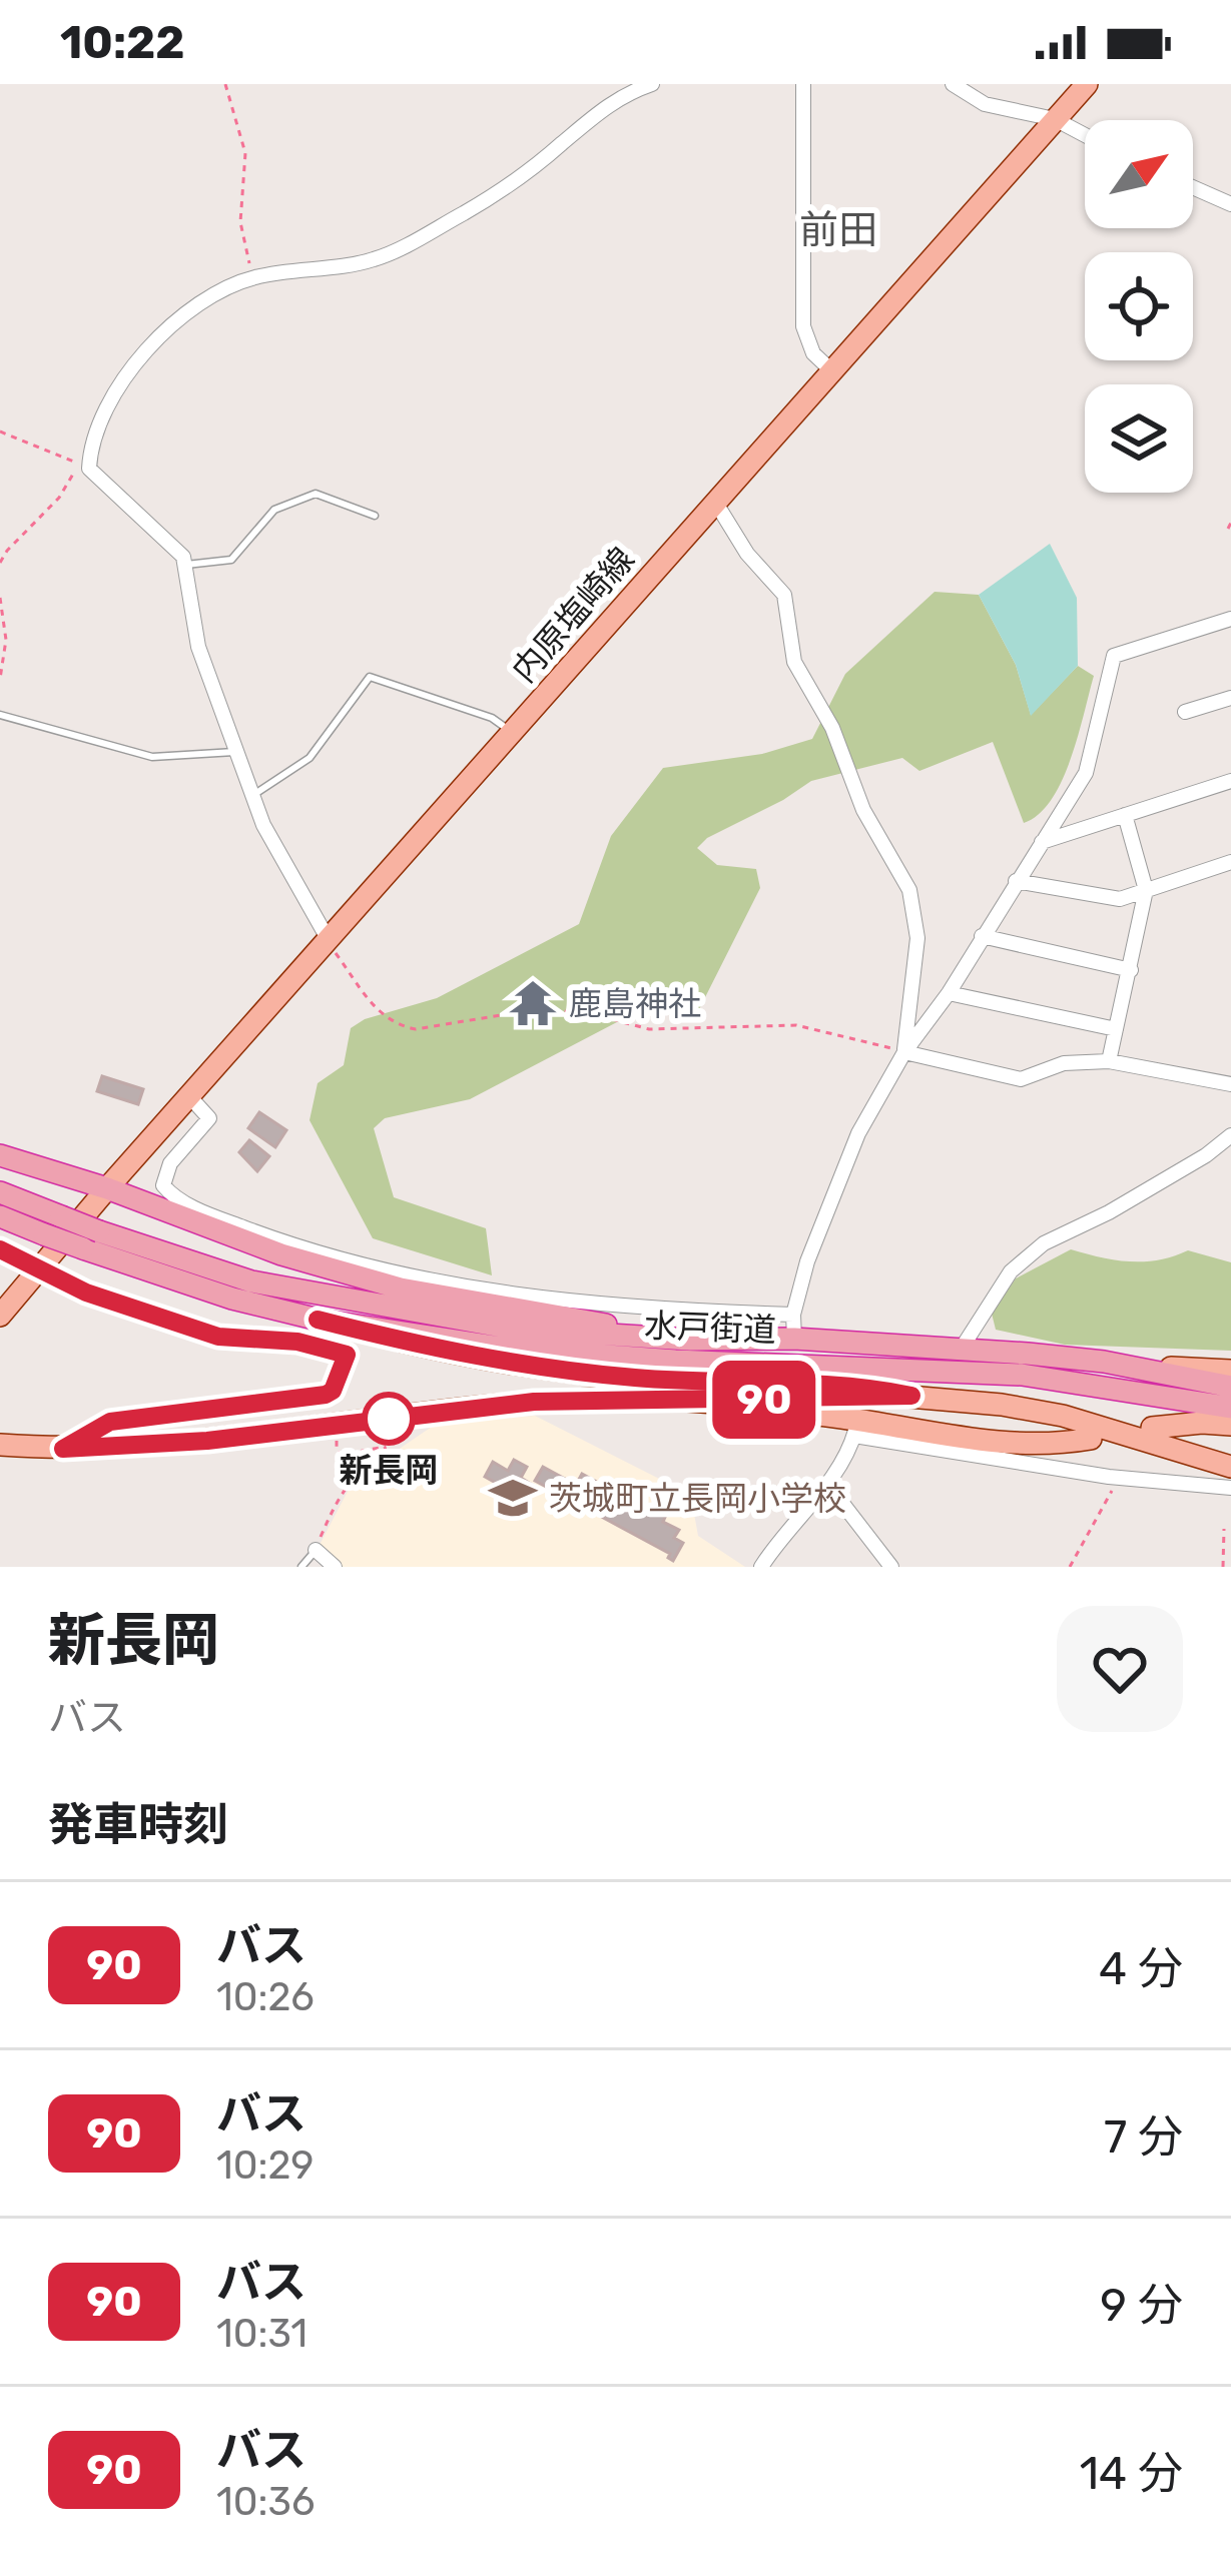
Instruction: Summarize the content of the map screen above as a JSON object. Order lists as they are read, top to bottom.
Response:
{
  "streets": {
    "highway": ["水戸街道"],
    "main road": ["内原塩崎線"]
  },
  "districts": ["前田"],
  "places": {
    "temple": ["鹿島神社"],
    "other": ["新長岡"],
    "school or university": ["茨城町立長岡小学校"]
  },
  "lines": ["bus line 90"],
  "north": "top right",
  "page": {
    "status": "10:22",
    "on_map": "90",
    "heading": [
      ["新長岡", "バス"],
      "発車時刻"
    ],
    "list": [
      {
        "mark": "90",
        "name": "バス",
        "note": "10:26",
        "value": "4 分"
      },
      {
        "mark": "90",
        "name": "バス",
        "note": "10:29",
        "value": "7 分"
      },
      {
        "mark": "90",
        "name": "バス",
        "note": "10:31",
        "value": "9 分"
      },
      {
        "mark": "90",
        "name": "バス",
        "note": "10:36",
        "value": "14 分"
      }
    ]
  }
}
